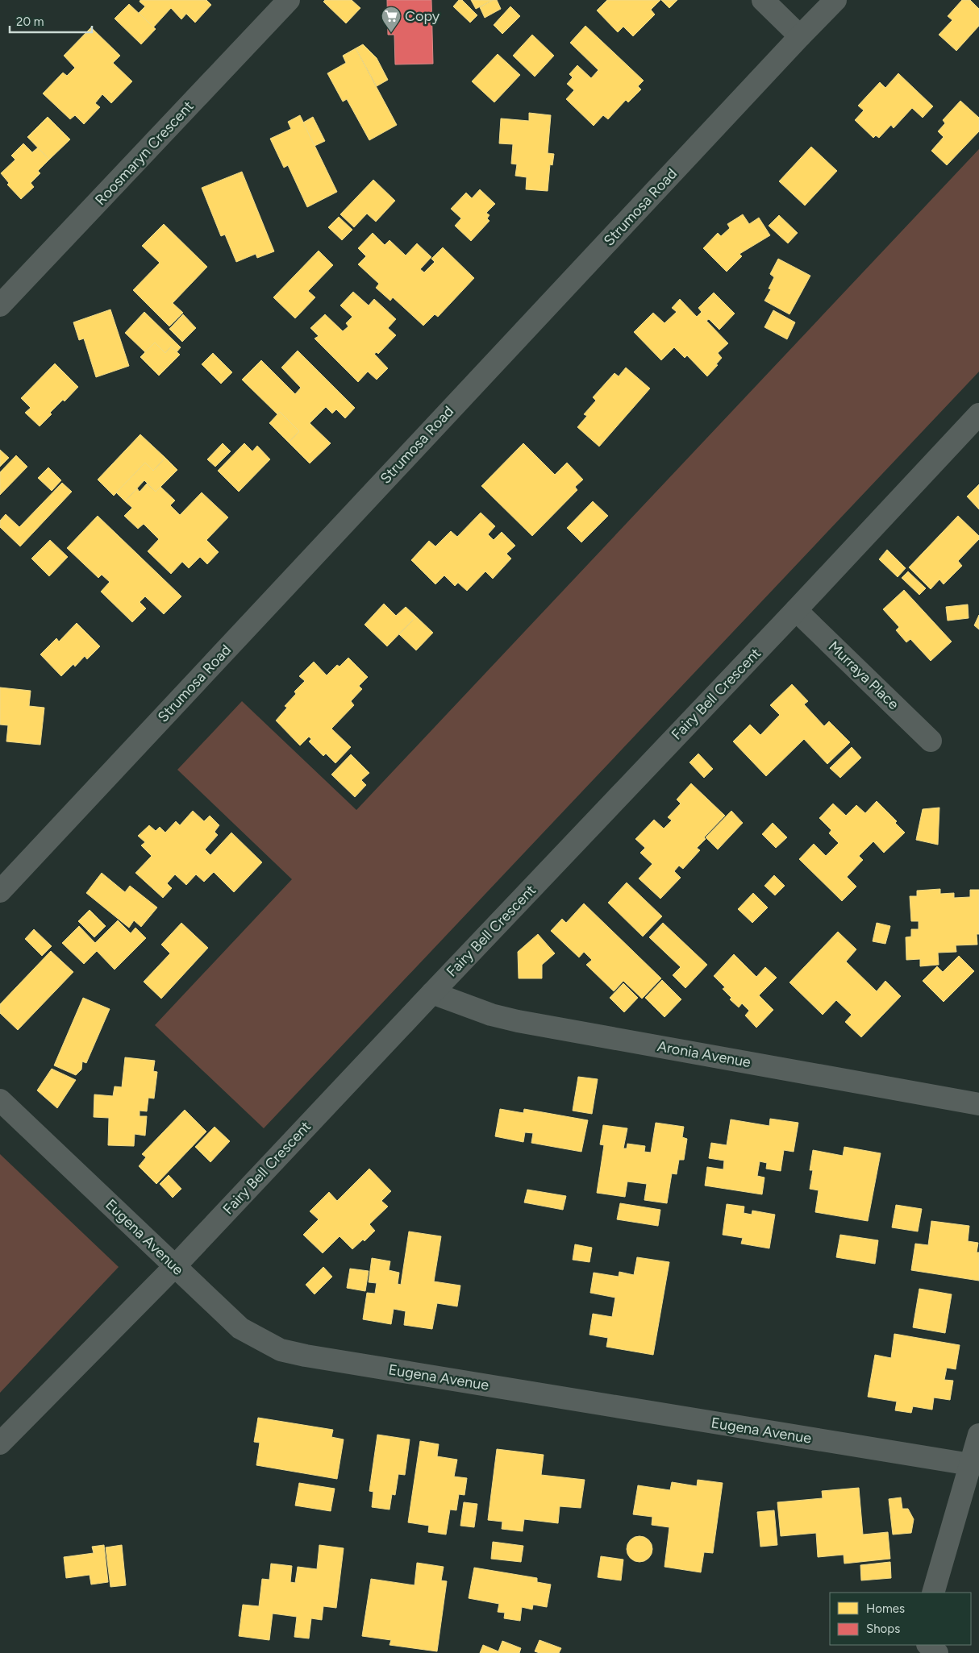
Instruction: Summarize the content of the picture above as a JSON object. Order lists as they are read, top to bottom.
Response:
{
  "streets": {
    "street": [
      "Roosmaryn Crescent",
      "Strumosa Road",
      "Murraya Place",
      "Fairy Bell Crescent",
      "Aronia Avenue",
      "Eugena Avenue"
    ]
  },
  "crossings": [
    ["Murraya Place", "Fairy Bell Crescent"],
    ["Fairy Bell Crescent", "Aronia Avenue"],
    ["Fairy Bell Crescent", "Eugena Avenue"]
  ],
  "places": {
    "supermarket": ["Copy"]
  },
  "legend": ["Homes", "Shops"],
  "scale_bar": "20 m"
}
